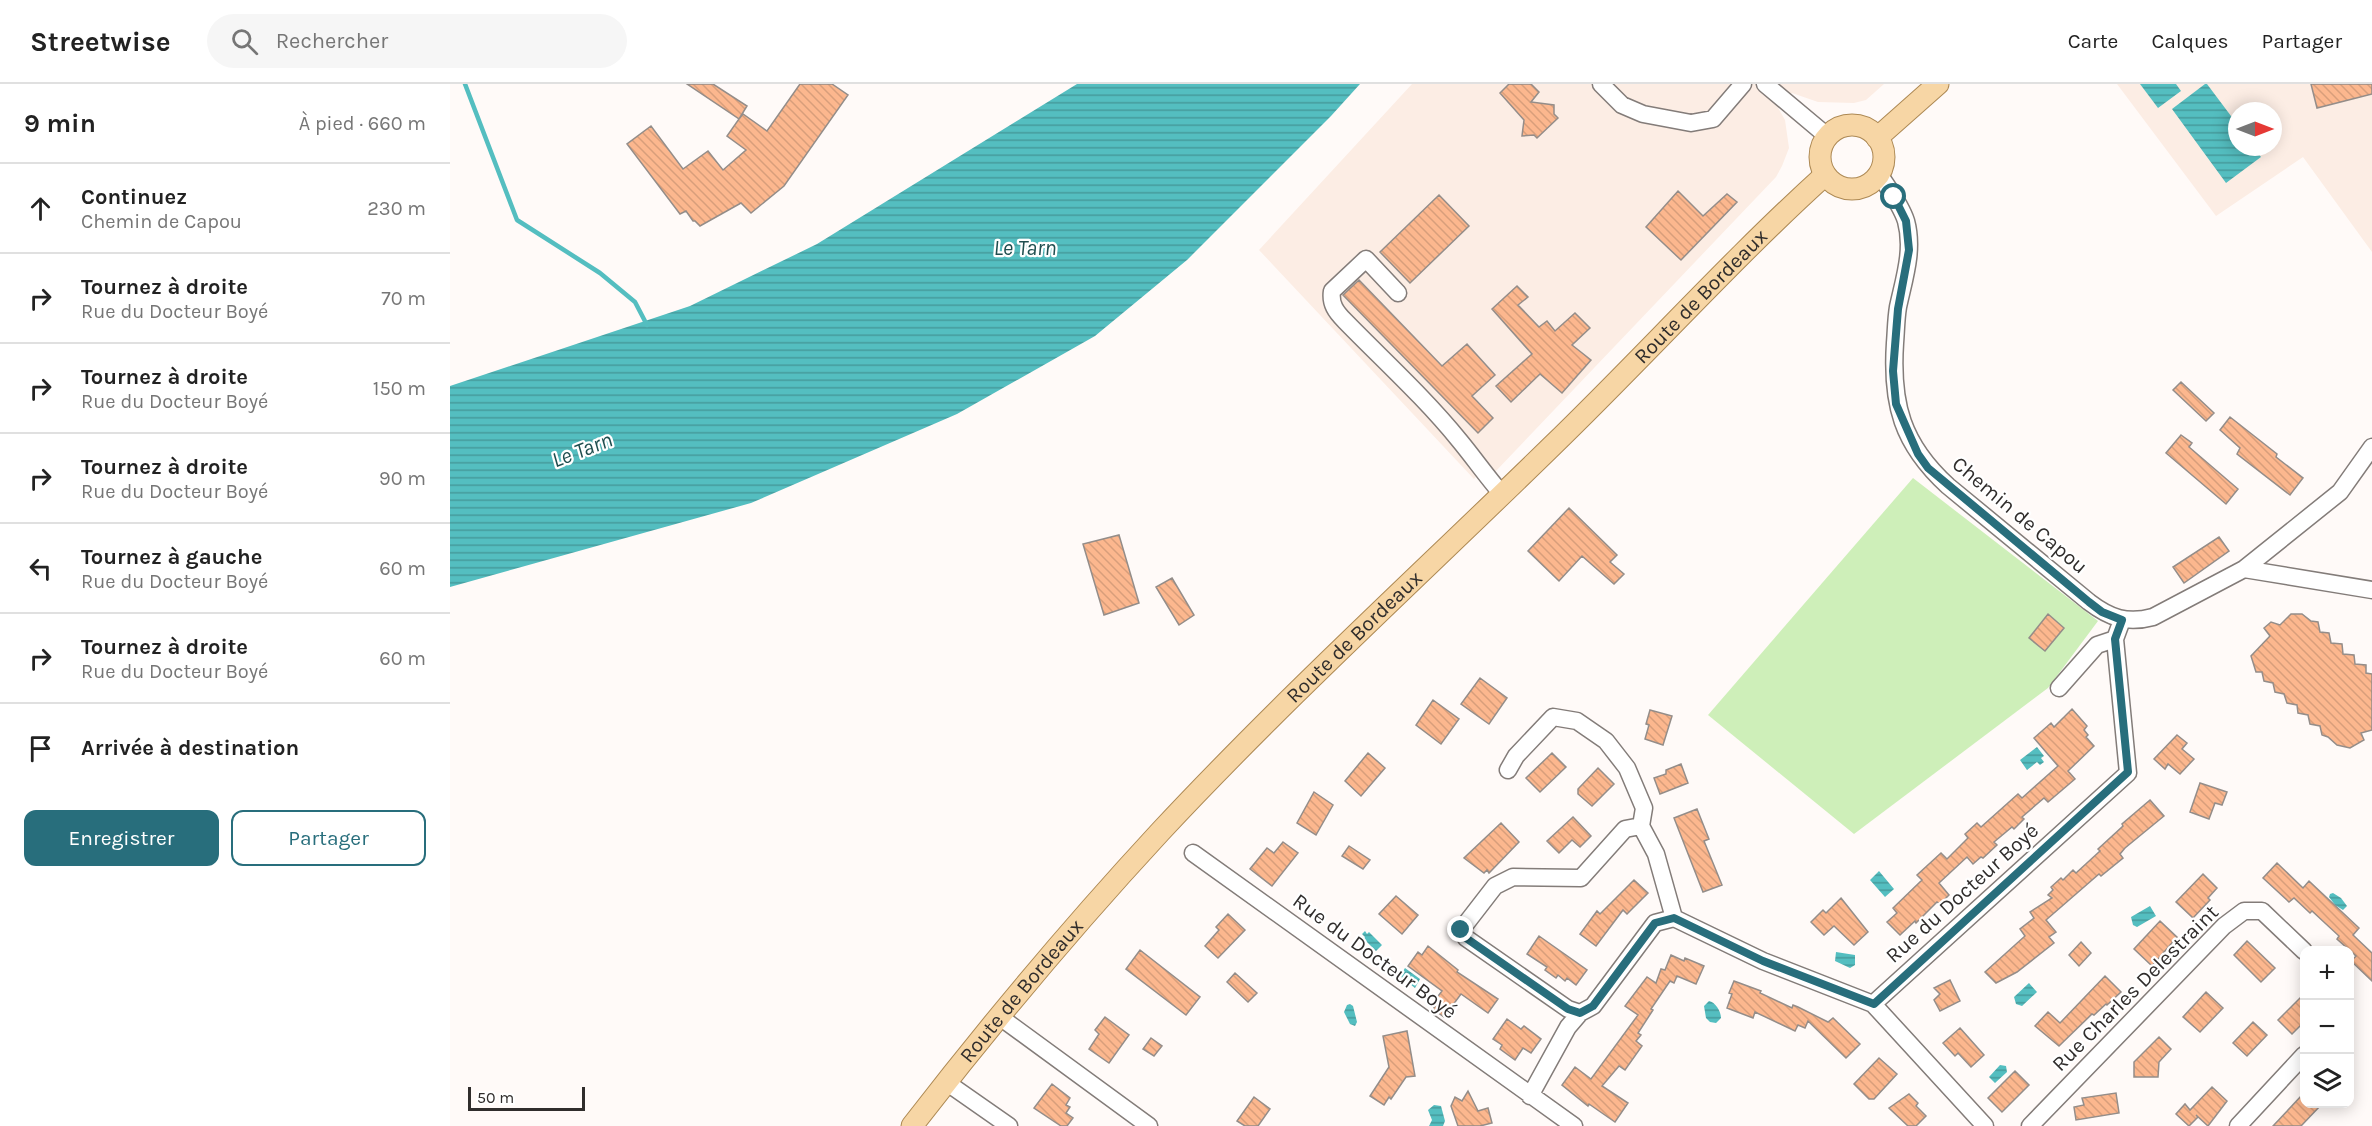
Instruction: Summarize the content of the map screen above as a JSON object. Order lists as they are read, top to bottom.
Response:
{
  "streets": {
    "main road": ["Route de Bordeaux"],
    "street": ["Chemin de Capou", "Rue du Docteur Boyé", "Rue Charles Delestraint"]
  },
  "crossings": [
    ["Route de Bordeaux", "Chemin de Capou"],
    ["Chemin de Capou", "Rue du Docteur Boyé"]
  ],
  "water": ["Le Tarn"],
  "scale_bar": "50 m",
  "north": "right",
  "page": {
    "header": "Streetwise",
    "search": "Rechercher",
    "nav": ["Carte", "Calques", "Partager"],
    "heading": ["9 min", "À pied · 660 m"],
    "list": [
      ["Continuez", "Chemin de Capou", "230 m"],
      ["Tournez à droite", "Rue du Docteur Boyé", "70 m"],
      ["Tournez à droite", "Rue du Docteur Boyé", "150 m"],
      ["Tournez à droite", "Rue du Docteur Boyé", "90 m"],
      ["Tournez à gauche", "Rue du Docteur Boyé", "60 m"],
      ["Tournez à droite", "Rue du Docteur Boyé", "60 m"],
      "Arrivée à destination"
    ],
    "buttons": ["Enregistrer", "Partager"],
    "map_buttons": ["+", "−"],
    "scale": "50 m"
  }
}
